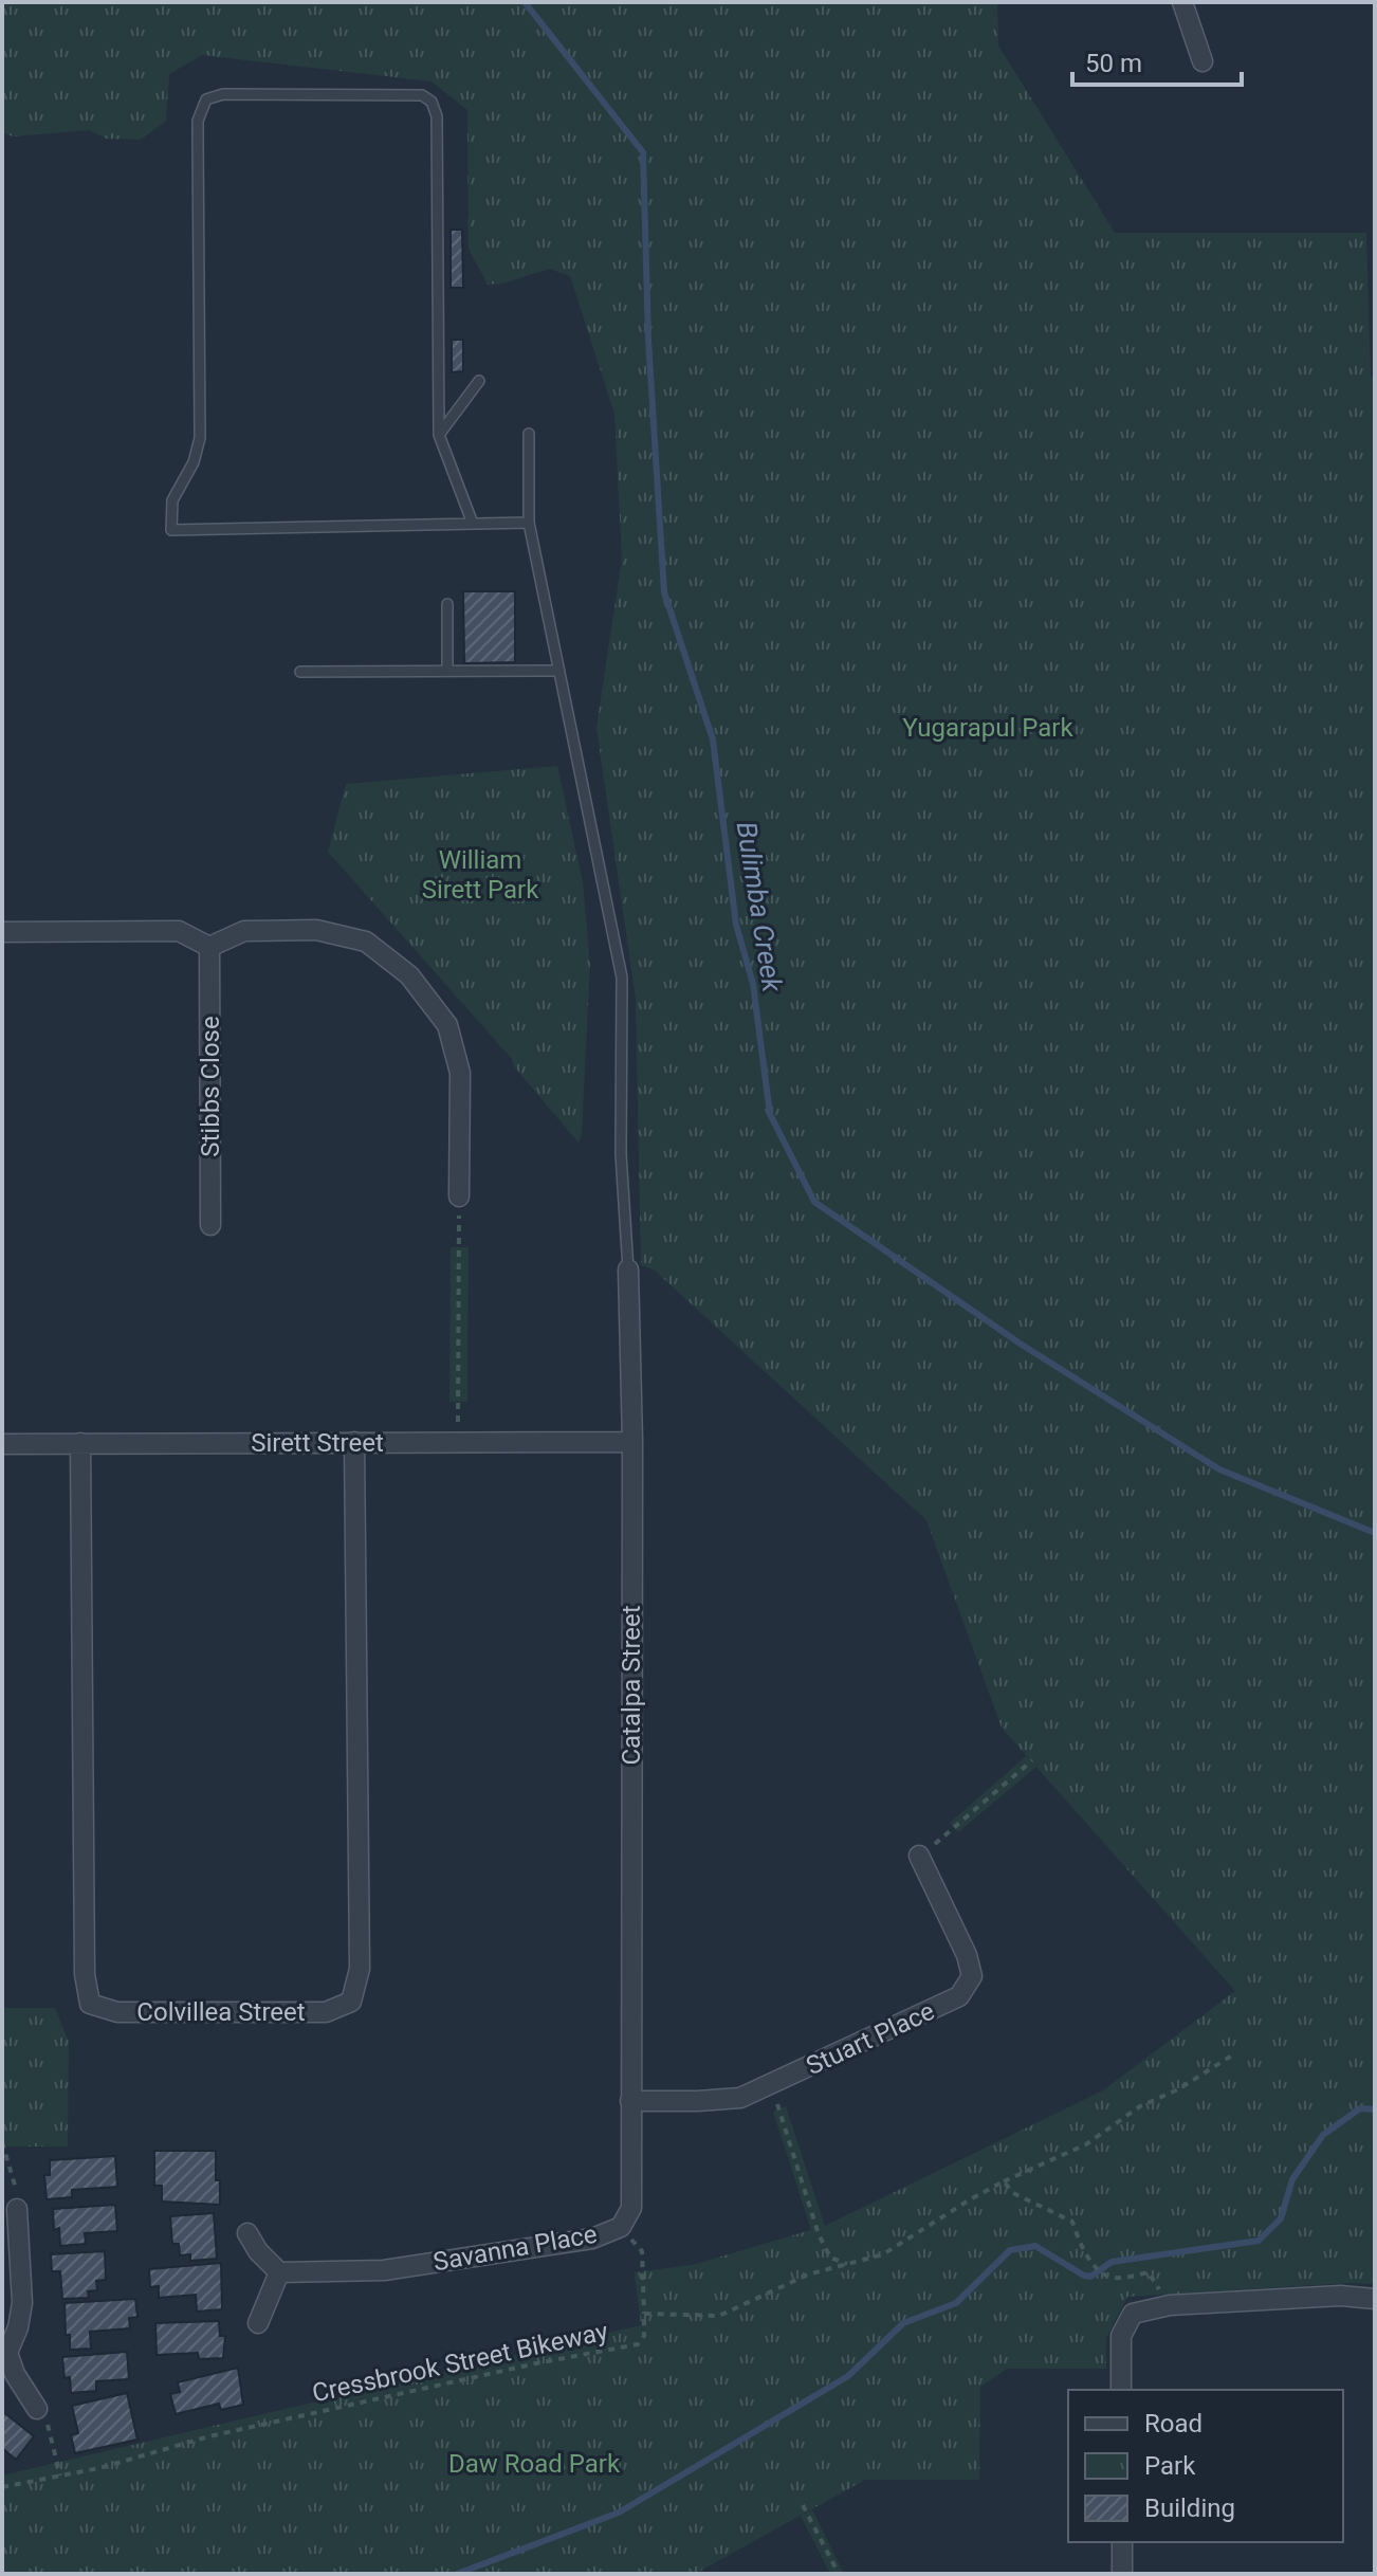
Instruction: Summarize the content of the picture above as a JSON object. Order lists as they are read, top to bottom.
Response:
{
  "streets": {
    "street": [
      "Stibbs Close",
      "Sirett Street",
      "Catalpa Street",
      "Colvillea Street",
      "Stuart Place",
      "Savanna Place"
    ],
    "path": ["Cressbrook Street Bikeway"]
  },
  "crossings": [
    ["Sirett Street", "Catalpa Street"],
    ["Sirett Street", "Colvillea Street"],
    ["Catalpa Street", "Stuart Place"],
    ["Catalpa Street", "Savanna Place"],
    ["Stuart Place", "Savanna Place"]
  ],
  "water": ["Bulimba Creek"],
  "parks": ["Yugarapul Park", "William Sirett Park", "Daw Road Park"],
  "legend": ["Road", "Park", "Building"],
  "scale_bar": "50 m"
}
